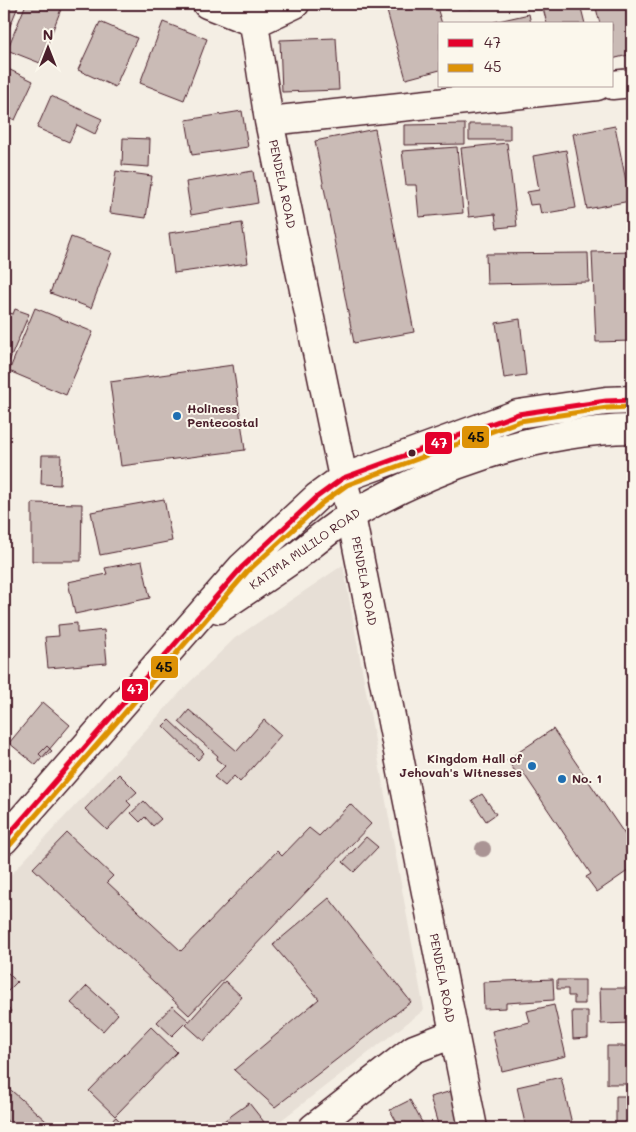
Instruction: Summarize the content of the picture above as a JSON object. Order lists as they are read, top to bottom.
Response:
{
  "streets": {
    "street": ["PENDELA ROAD", "KATIMA MULILO ROAD"]
  },
  "crossings": [
    ["PENDELA ROAD", "KATIMA MULILO ROAD"]
  ],
  "places": ["Holiness Pentecostal", "Kingdom Hall of Jehovah's Witnesses", "No. 1"],
  "lines": ["transit line 47", "transit line 45"],
  "legend": ["47", "45"],
  "north": "top"
}
